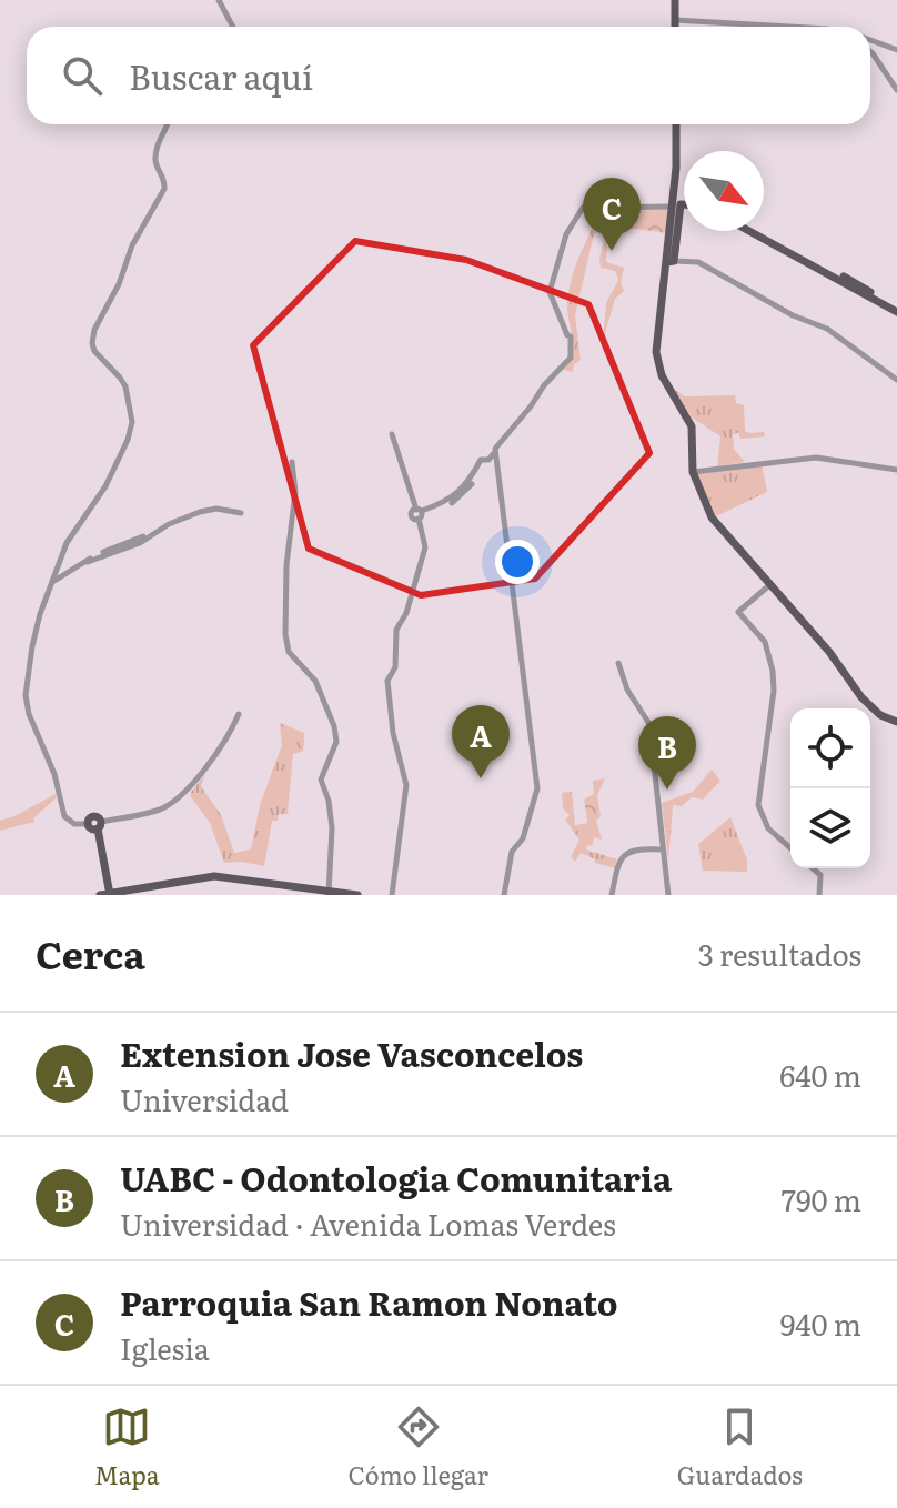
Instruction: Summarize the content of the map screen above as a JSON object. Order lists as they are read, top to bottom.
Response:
{
  "north": "bottom right",
  "page": {
    "search": "Buscar aquí",
    "pins": ["C", "A", "B"],
    "heading": ["Cerca", "3 resultados"],
    "list": [
      {
        "mark": "A",
        "name": "Extension Jose Vasconcelos",
        "note": "Universidad",
        "value": "640 m"
      },
      {
        "mark": "B",
        "name": "UABC - Odontologia Comunitaria",
        "note": "Universidad · Avenida Lomas Verdes",
        "value": "790 m"
      },
      {
        "mark": "C",
        "name": "Parroquia San Ramon Nonato",
        "note": "Iglesia",
        "value": "940 m"
      }
    ],
    "nav": ["Mapa", "Cómo llegar", "Guardados"]
  }
}
